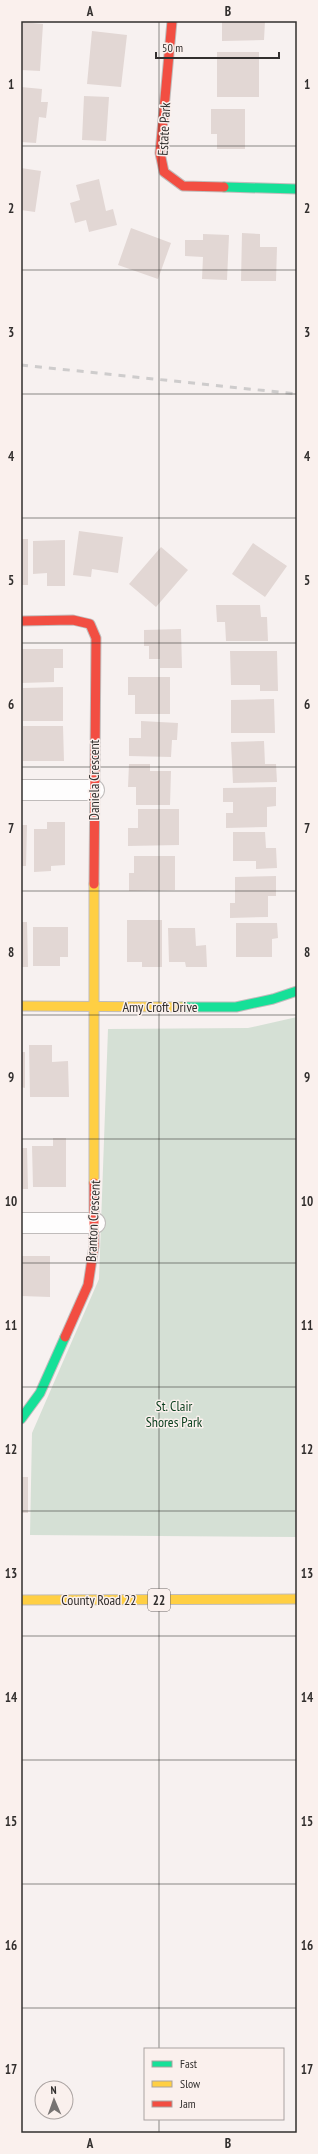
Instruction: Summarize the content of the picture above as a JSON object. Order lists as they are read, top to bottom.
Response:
{
  "streets": {
    "street": [
      "Estate Park",
      "Daniela Crescent",
      "Amy Croft Drive",
      "Branton Crescent",
      "County Road 22",
      "22"
    ]
  },
  "crossings": [
    ["Daniela Crescent", "Amy Croft Drive"],
    ["Daniela Crescent", "Branton Crescent"],
    ["Amy Croft Drive", "Branton Crescent"]
  ],
  "parks": ["St. Clair Shores Park"],
  "legend": ["Fast", "Slow", "Jam"],
  "scale_bar": "50 m",
  "north": "top",
  "grid": {
    "columns": ["A", "B"],
    "rows": [
      "1",
      "2",
      "3",
      "4",
      "5",
      "6",
      "7",
      "8",
      "9",
      "10",
      "11",
      "12",
      "13",
      "14",
      "15",
      "16",
      "17"
    ]
  }
}
